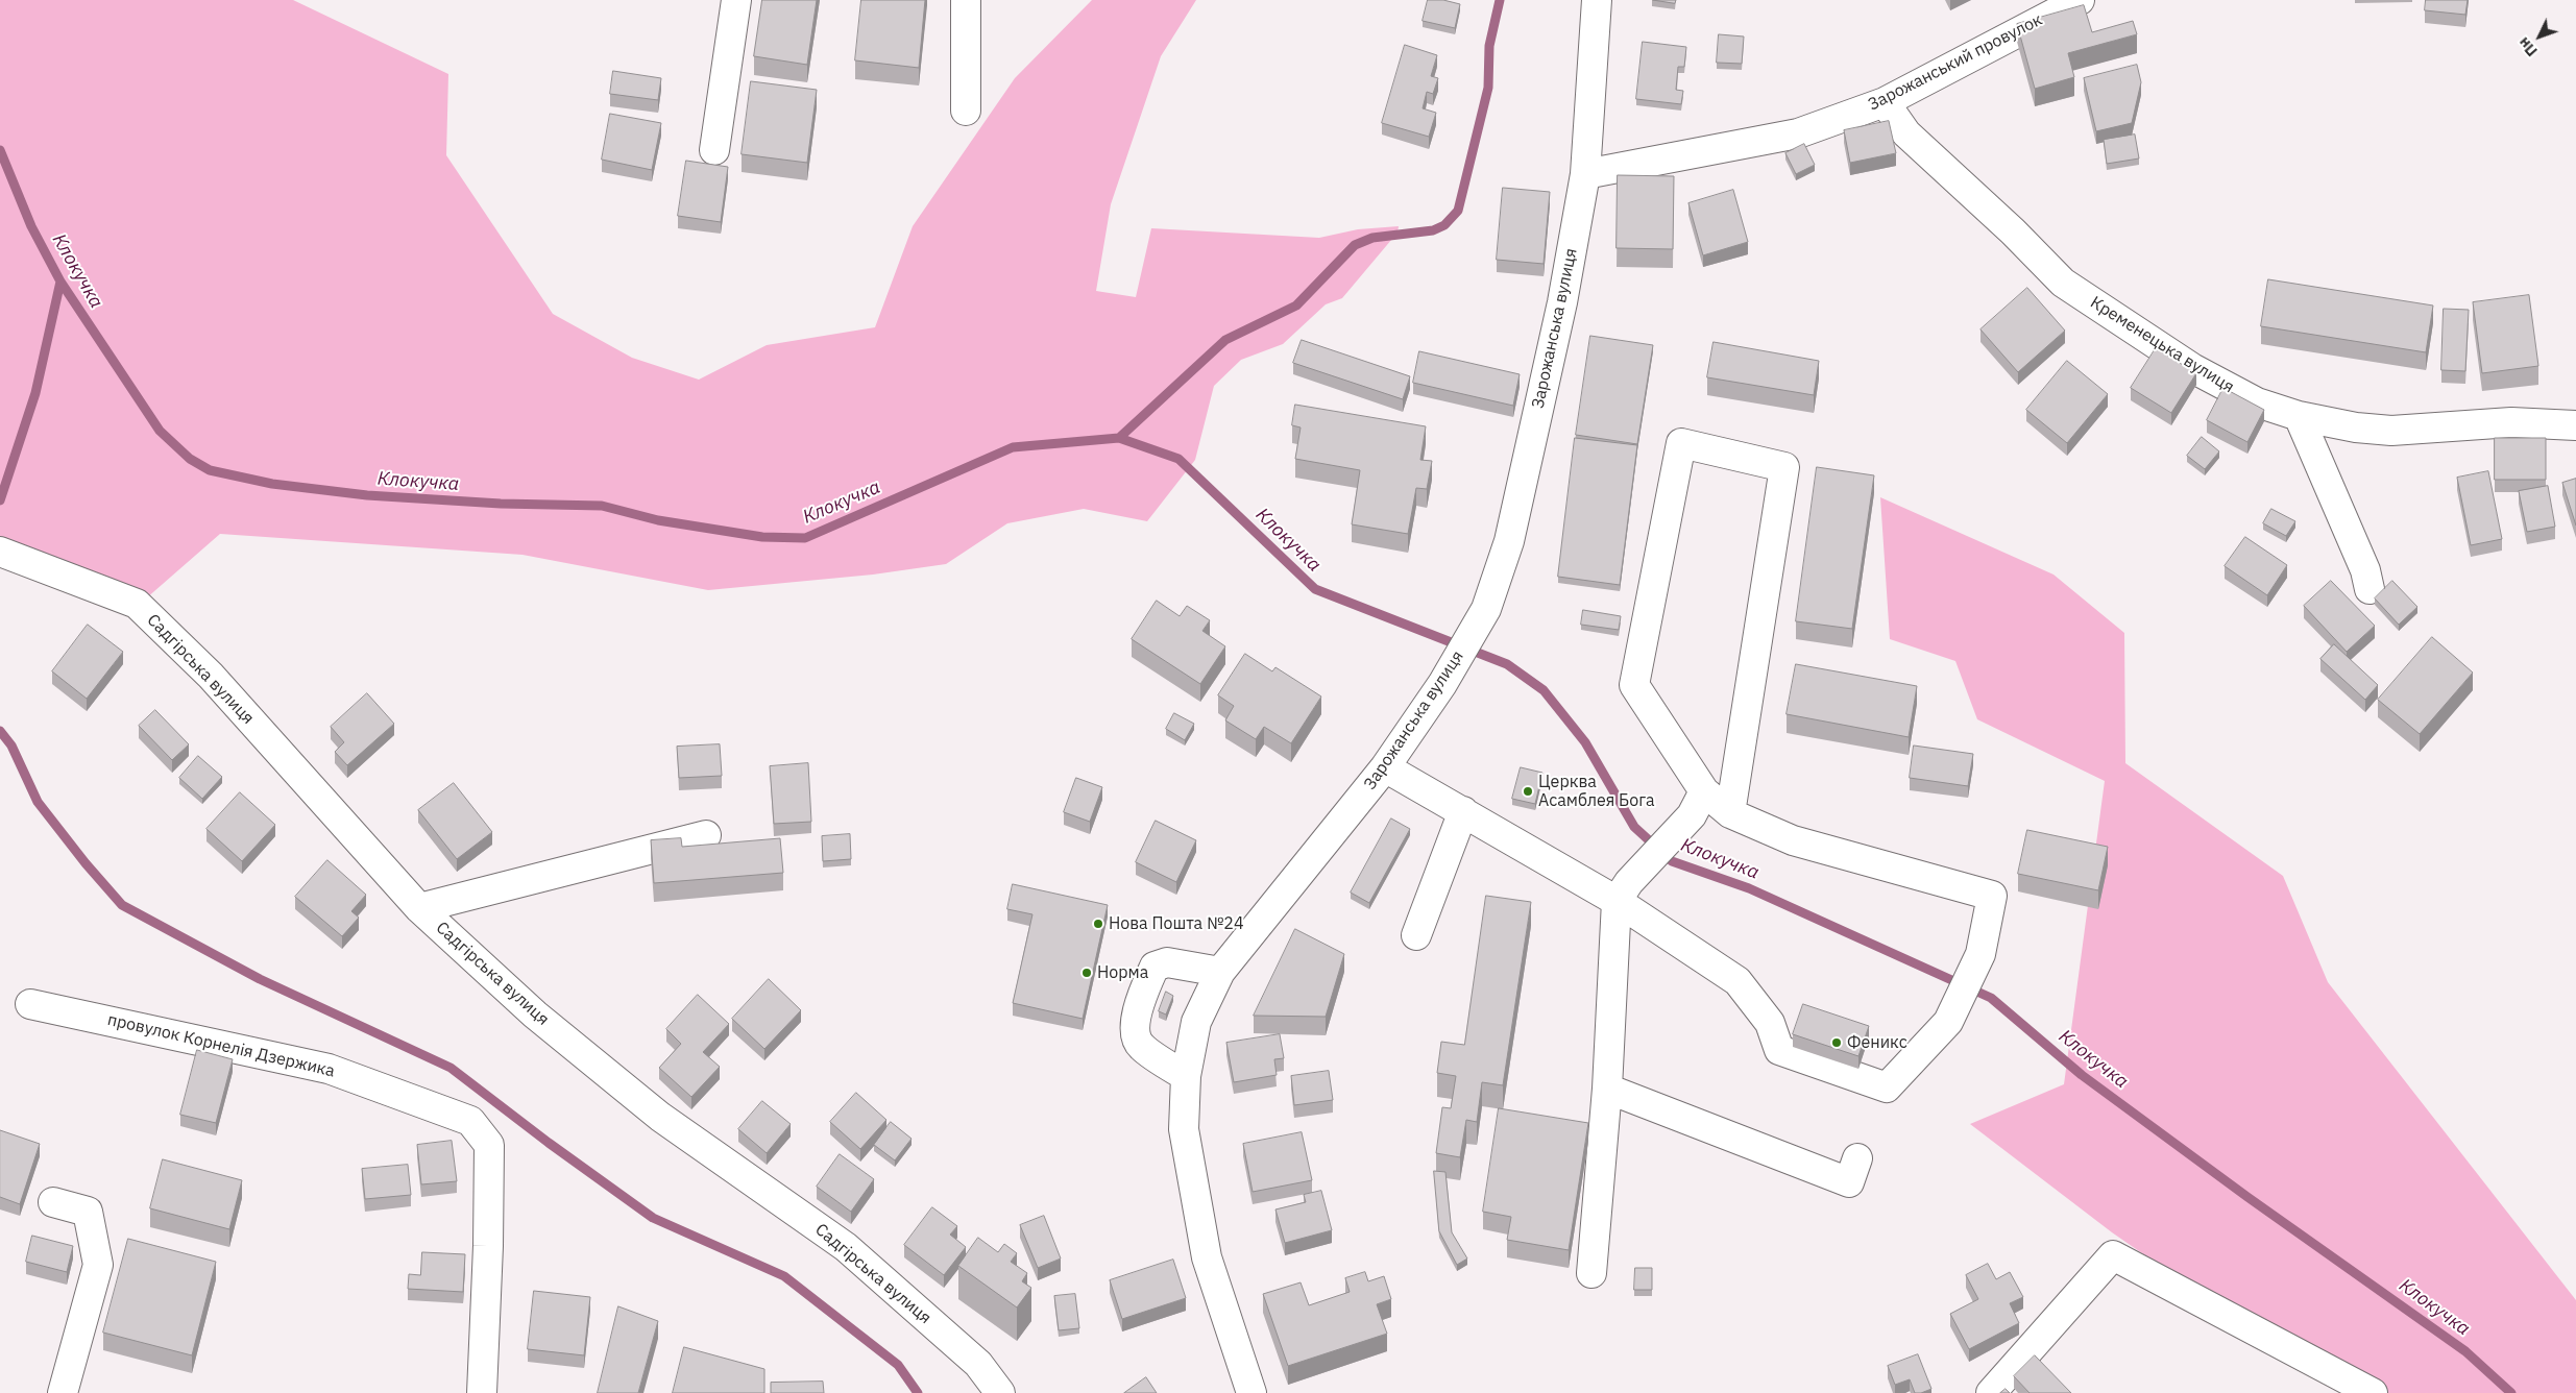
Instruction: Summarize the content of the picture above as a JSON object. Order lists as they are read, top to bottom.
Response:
{
  "streets": {
    "street": [
      "Зарожанський провулок",
      "Зарожанська вулиця",
      "Кременецька вулиця",
      "Садгірська вулиця",
      "провулок Корнелія Дзержика"
    ]
  },
  "crossings": [
    ["Зарожанський провулок", "Зарожанська вулиця"],
    ["Зарожанський провулок", "Кременецька вулиця"]
  ],
  "water": ["Клокучка"],
  "places": [
    "Церква Асамблея Бога",
    "Нова Пошта №24",
    "Норма",
    "Феникс"
  ],
  "north": "bottom left"
}
